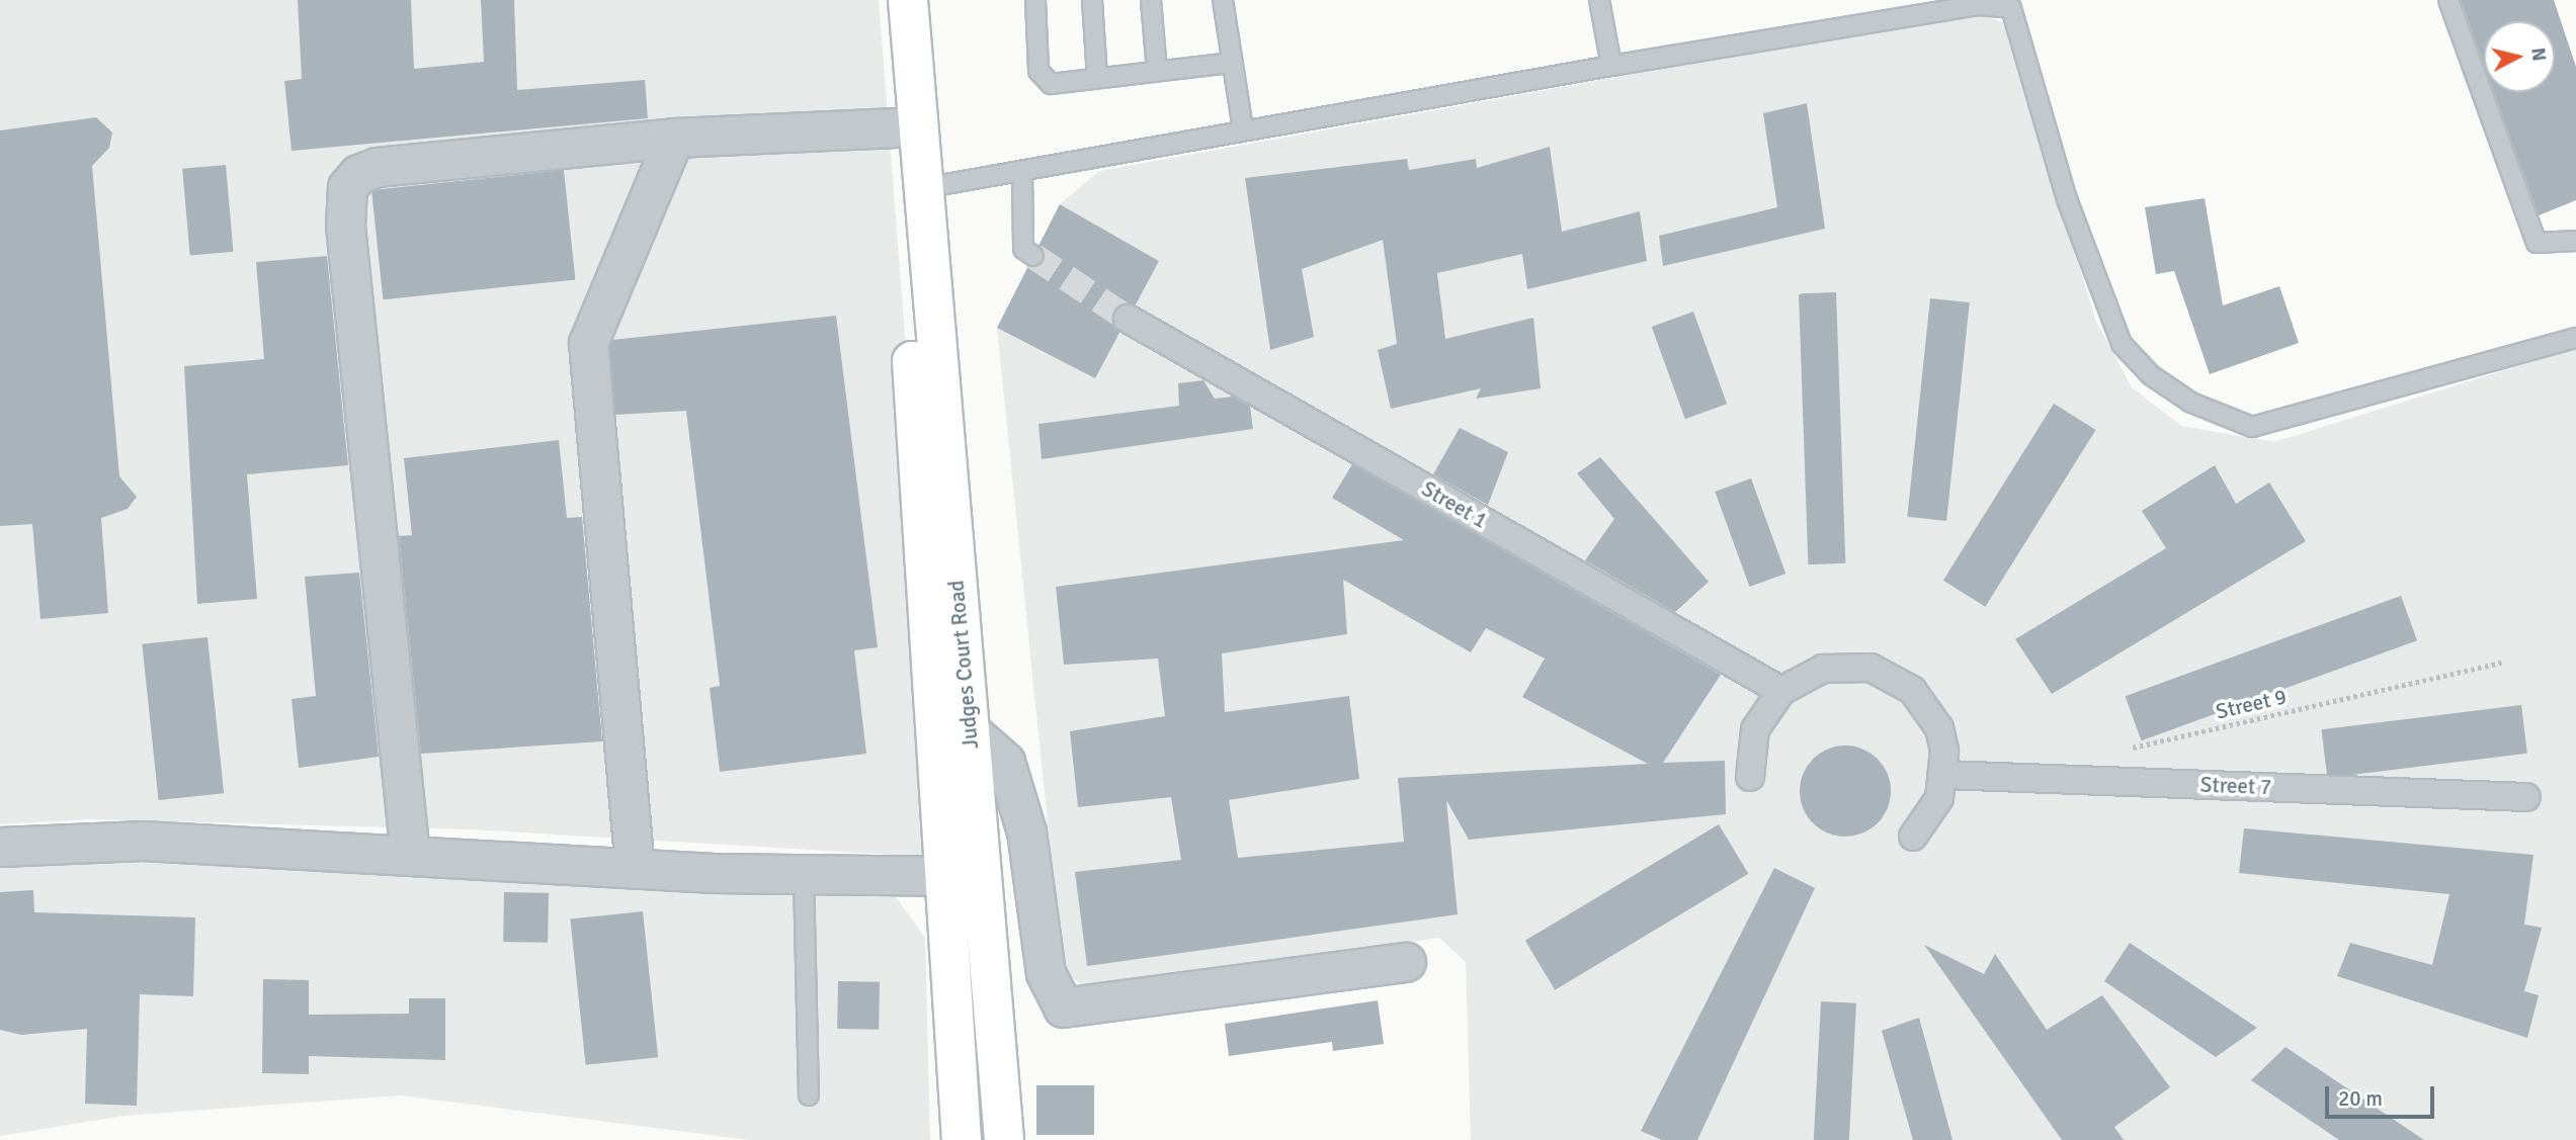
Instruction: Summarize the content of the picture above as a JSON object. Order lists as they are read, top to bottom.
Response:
{
  "streets": {
    "main road": ["Judges Court Road"],
    "street": ["Street 1", "Street 7"],
    "path": ["Street 9"]
  },
  "scale_bar": "20 m",
  "north": "right"
}
